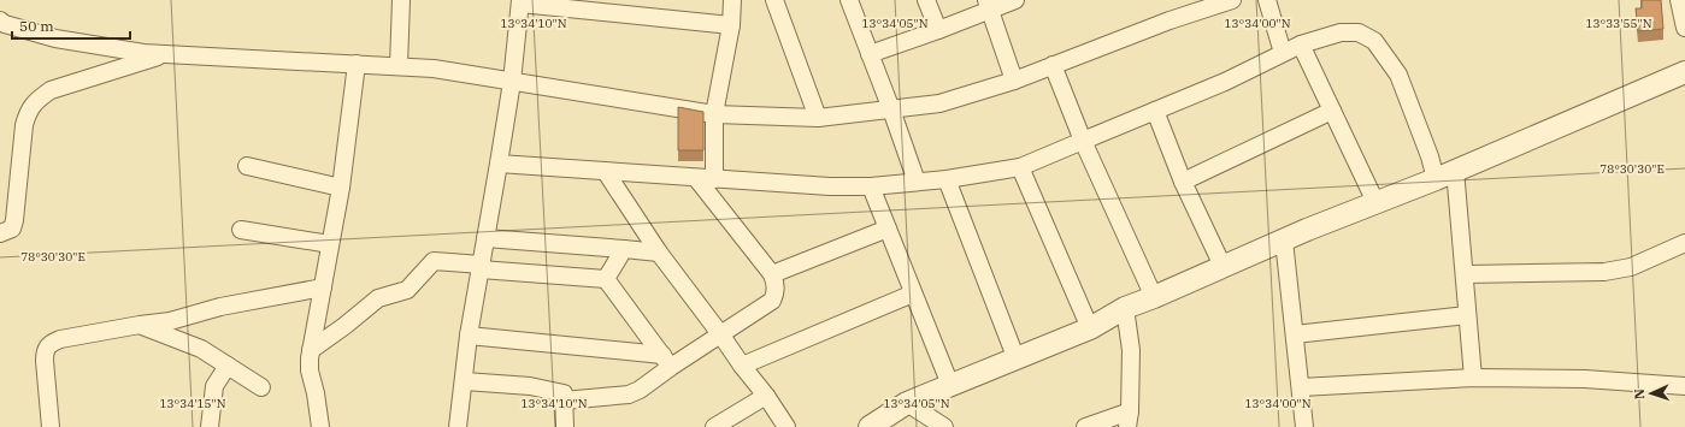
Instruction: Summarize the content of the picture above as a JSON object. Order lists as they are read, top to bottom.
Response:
{
  "scale_bar": "50 m",
  "north": "left",
  "coordinates": [
    "13°34'10\"N",
    "13°34'05\"N",
    "13°34'00\"N",
    "13°33'55\"N",
    "78°30'30\"E",
    "13°34'15\"N"
  ]
}
